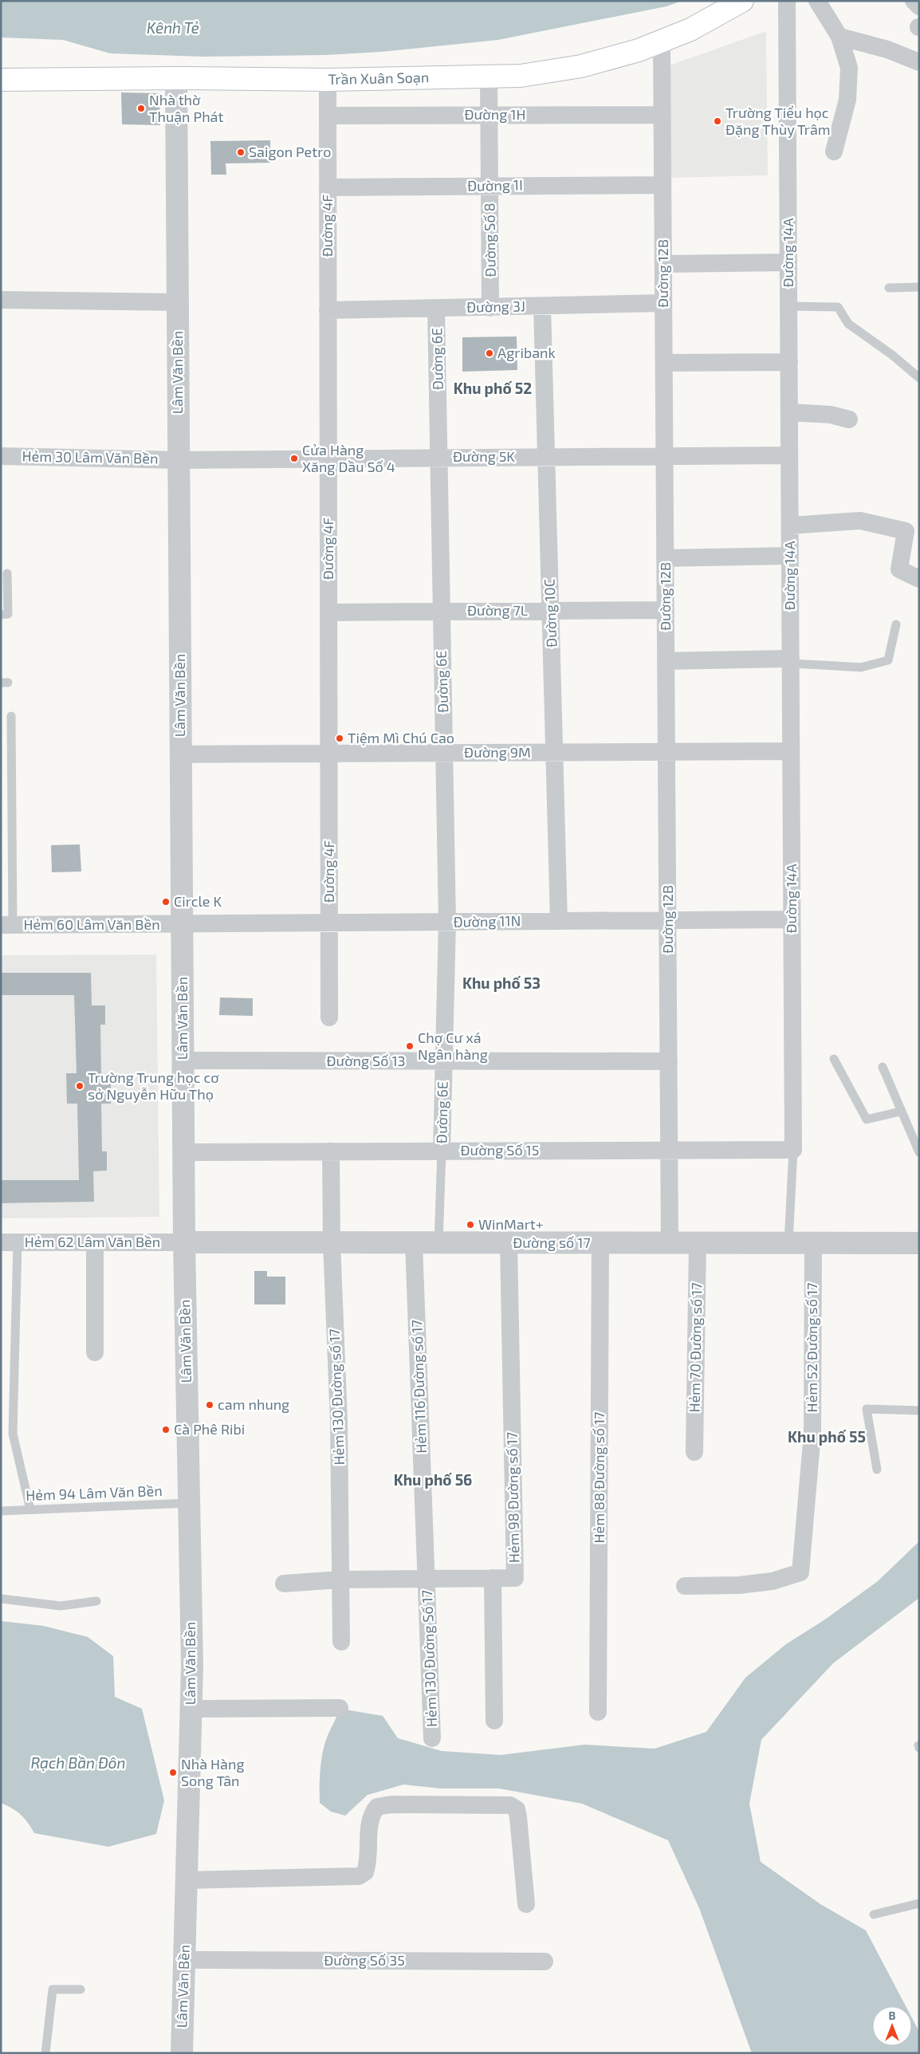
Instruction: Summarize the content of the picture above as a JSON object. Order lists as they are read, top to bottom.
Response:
{
  "streets": {
    "main road": ["Trần Xuân Soạn"],
    "street": [
      "Đường 1H",
      "Đường 1I",
      "Đường 4F",
      "Đường Số 8",
      "Đường 14A",
      "Đường 12B",
      "Đường 3J",
      "Đường 6E",
      "Lâm Văn Bền",
      "Đường 5K",
      "Hẻm 30 Lâm Văn Bền",
      "Đường 7L",
      "Đường 10C",
      "Đường 9M",
      "Đường 11N",
      "Hẻm 60 Lâm Văn Bền",
      "Đường Số 13",
      "Đường Số 15",
      "Hẻm 62 Lâm Văn Bền",
      "Đường số 17",
      "Hẻm 70 Đường số 17",
      "Hẻm 52 Đường số 17",
      "Hẻm 116 Đường số 17",
      "Hẻm 130 Đường số 17",
      "Hẻm 88 Đường số 17",
      "Hẻm 98 Đường số 17",
      "Hẻm 130 Đường Số 17",
      "Đường Số 35"
    ],
    "lane": ["Hẻm 94 Lâm Văn Bền"]
  },
  "crossings": [
    ["Trần Xuân Soạn", "Đường 4F"],
    ["Trần Xuân Soạn", "Đường Số 8"],
    ["Trần Xuân Soạn", "Đường 12B"],
    ["Trần Xuân Soạn", "Lâm Văn Bền"],
    ["Đường 1H", "Đường 4F"],
    ["Đường 1H", "Đường Số 8"],
    ["Đường 1H", "Đường 12B"],
    ["Đường 1I", "Đường 4F"],
    ["Đường 1I", "Đường Số 8"],
    ["Đường 1I", "Đường 12B"],
    ["Đường 4F", "Đường 3J"],
    ["Đường 4F", "Đường 5K"],
    ["Đường 4F", "Đường 7L"],
    ["Đường 4F", "Đường 9M"],
    ["Đường 4F", "Đường 11N"],
    ["Đường Số 8", "Đường 3J"],
    ["Đường 14A", "Đường 5K"],
    ["Đường 14A", "Đường 9M"],
    ["Đường 14A", "Đường 11N"],
    ["Đường 14A", "Đường Số 15"],
    ["Đường 12B", "Đường 3J"],
    ["Đường 12B", "Đường 5K"],
    ["Đường 12B", "Đường 7L"],
    ["Đường 12B", "Đường 9M"],
    ["Đường 12B", "Đường 11N"],
    ["Đường 12B", "Đường Số 13"],
    ["Đường 12B", "Đường Số 15"],
    ["Đường 12B", "Đường số 17"],
    ["Đường 3J", "Đường 6E"],
    ["Đường 3J", "Đường 10C"],
    ["Đường 6E", "Đường 5K"],
    ["Đường 6E", "Đường 7L"],
    ["Đường 6E", "Đường 9M"],
    ["Đường 6E", "Đường 11N"],
    ["Đường 6E", "Đường Số 13"],
    ["Đường 6E", "Đường Số 15"],
    ["Lâm Văn Bền", "Đường 5K"],
    ["Lâm Văn Bền", "Hẻm 30 Lâm Văn Bền"],
    ["Lâm Văn Bền", "Đường 9M"],
    ["Lâm Văn Bền", "Đường 11N"],
    ["Lâm Văn Bền", "Hẻm 60 Lâm Văn Bền"],
    ["Lâm Văn Bền", "Đường Số 13"],
    ["Lâm Văn Bền", "Đường Số 15"],
    ["Lâm Văn Bền", "Hẻm 62 Lâm Văn Bền"],
    ["Lâm Văn Bền", "Đường số 17"],
    ["Lâm Văn Bền", "Hẻm 94 Lâm Văn Bền"],
    ["Lâm Văn Bền", "Đường Số 35"],
    ["Đường 5K", "Hẻm 30 Lâm Văn Bền"],
    ["Đường 5K", "Đường 10C"],
    ["Đường 7L", "Đường 10C"],
    ["Đường 10C", "Đường 9M"],
    ["Đường 10C", "Đường 11N"],
    ["Đường 11N", "Hẻm 60 Lâm Văn Bền"],
    ["Đường Số 15", "Hẻm 130 Đường số 17"],
    ["Hẻm 62 Lâm Văn Bền", "Đường số 17"],
    ["Đường số 17", "Hẻm 70 Đường số 17"],
    ["Đường số 17", "Hẻm 52 Đường số 17"],
    ["Đường số 17", "Hẻm 116 Đường số 17"],
    ["Đường số 17", "Hẻm 130 Đường số 17"],
    ["Đường số 17", "Hẻm 88 Đường số 17"],
    ["Đường số 17", "Hẻm 98 Đường số 17"],
    ["Hẻm 116 Đường số 17", "Hẻm 98 Đường số 17"],
    ["Hẻm 116 Đường số 17", "Hẻm 130 Đường Số 17"],
    ["Hẻm 130 Đường số 17", "Hẻm 98 Đường số 17"],
    ["Hẻm 98 Đường số 17", "Hẻm 130 Đường Số 17"]
  ],
  "districts": [
    "Khu phố 52",
    "Khu phố 53",
    "Khu phố 55",
    "Khu phố 56"
  ],
  "water": ["Kênh Tẻ", "Rạch Bần Đôn"],
  "places": [
    "Nhà thờ Thuận Phát",
    "Trường Tiểu học Đặng Thùy Trâm",
    "Saigon Petro",
    "Agribank",
    "Cửa Hàng Xăng Dầu Số 4",
    "Tiệm Mì Chú Cao",
    "Circle K",
    "Chợ Cư xá Ngân hàng",
    "Trường Trung học cơ sở Nguyễn Hữu Thọ",
    "WinMart+",
    "cam nhung",
    "Cà Phê Ribi",
    "Nhà Hàng Song Tân"
  ],
  "north": "top"
}
